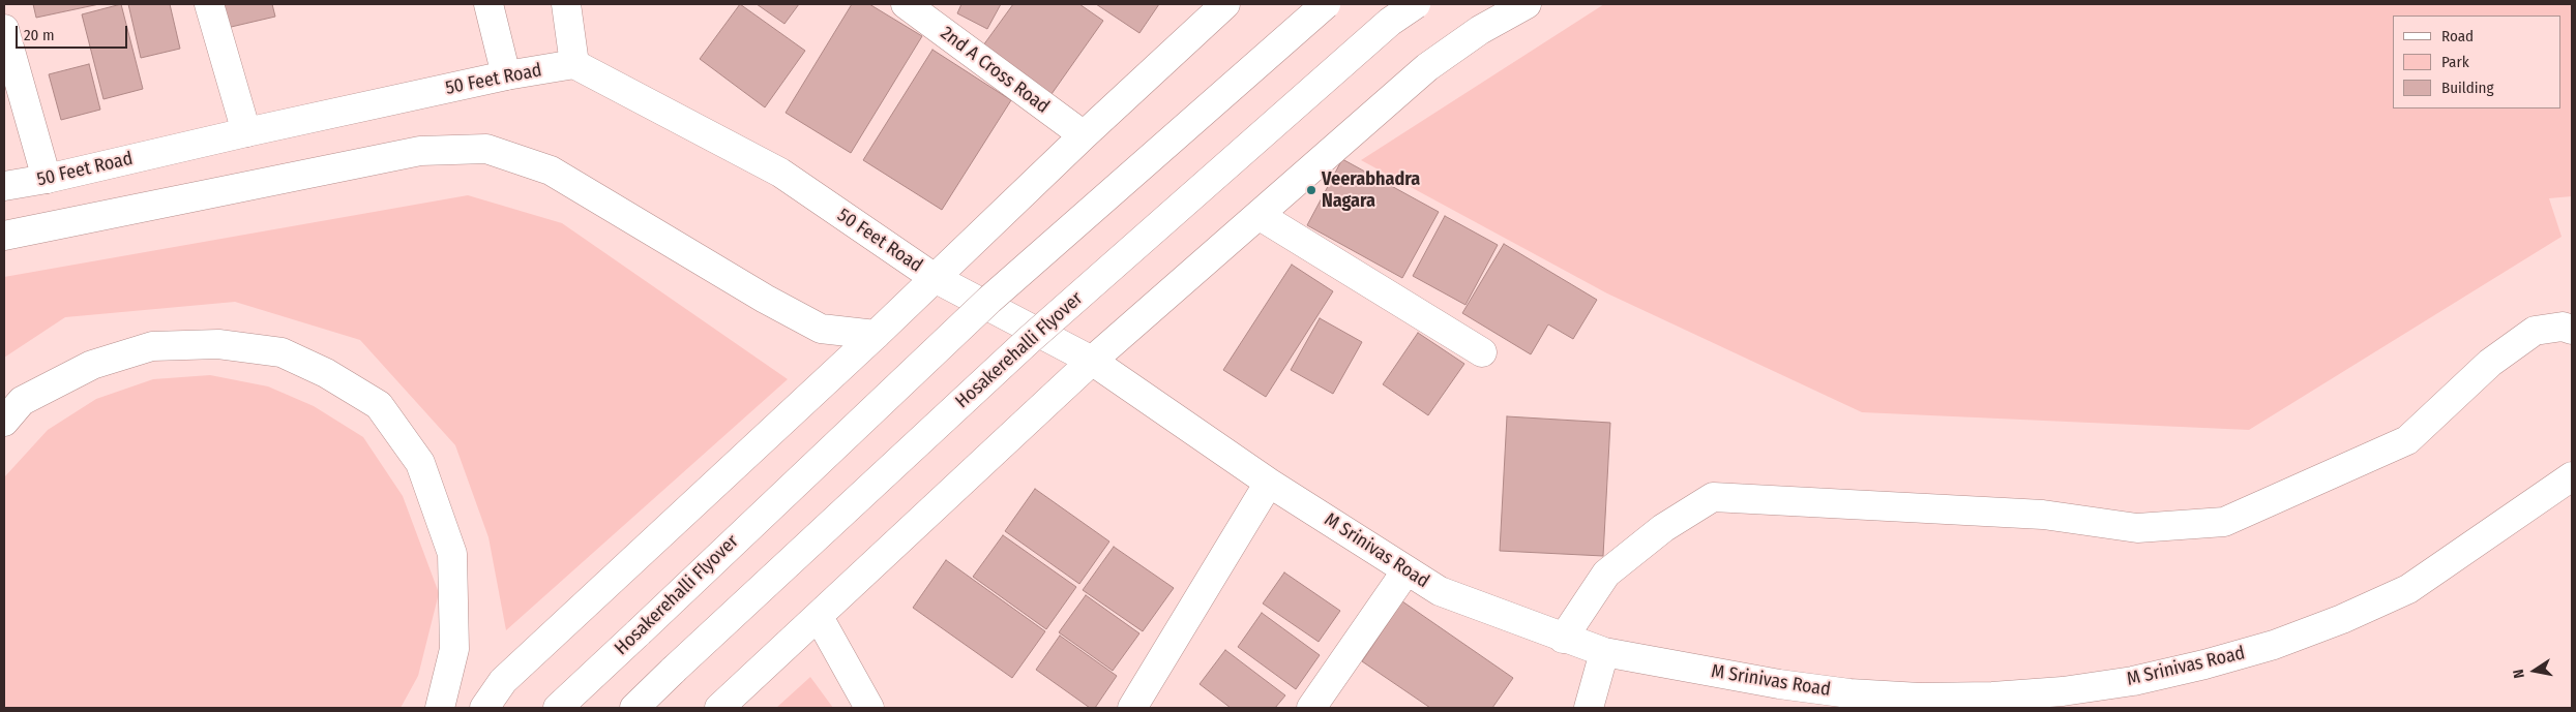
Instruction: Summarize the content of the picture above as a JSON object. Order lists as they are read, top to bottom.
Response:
{
  "streets": {
    "main road": [
      "2nd A Cross Road",
      "50 Feet Road",
      "Hosakerehalli Flyover",
      "M Srinivas Road"
    ]
  },
  "crossings": [
    ["50 Feet Road", "M Srinivas Road"]
  ],
  "places": ["Veerabhadra Nagara"],
  "legend": ["Road", "Park", "Building"],
  "scale_bar": "20 m",
  "north": "left"
}
